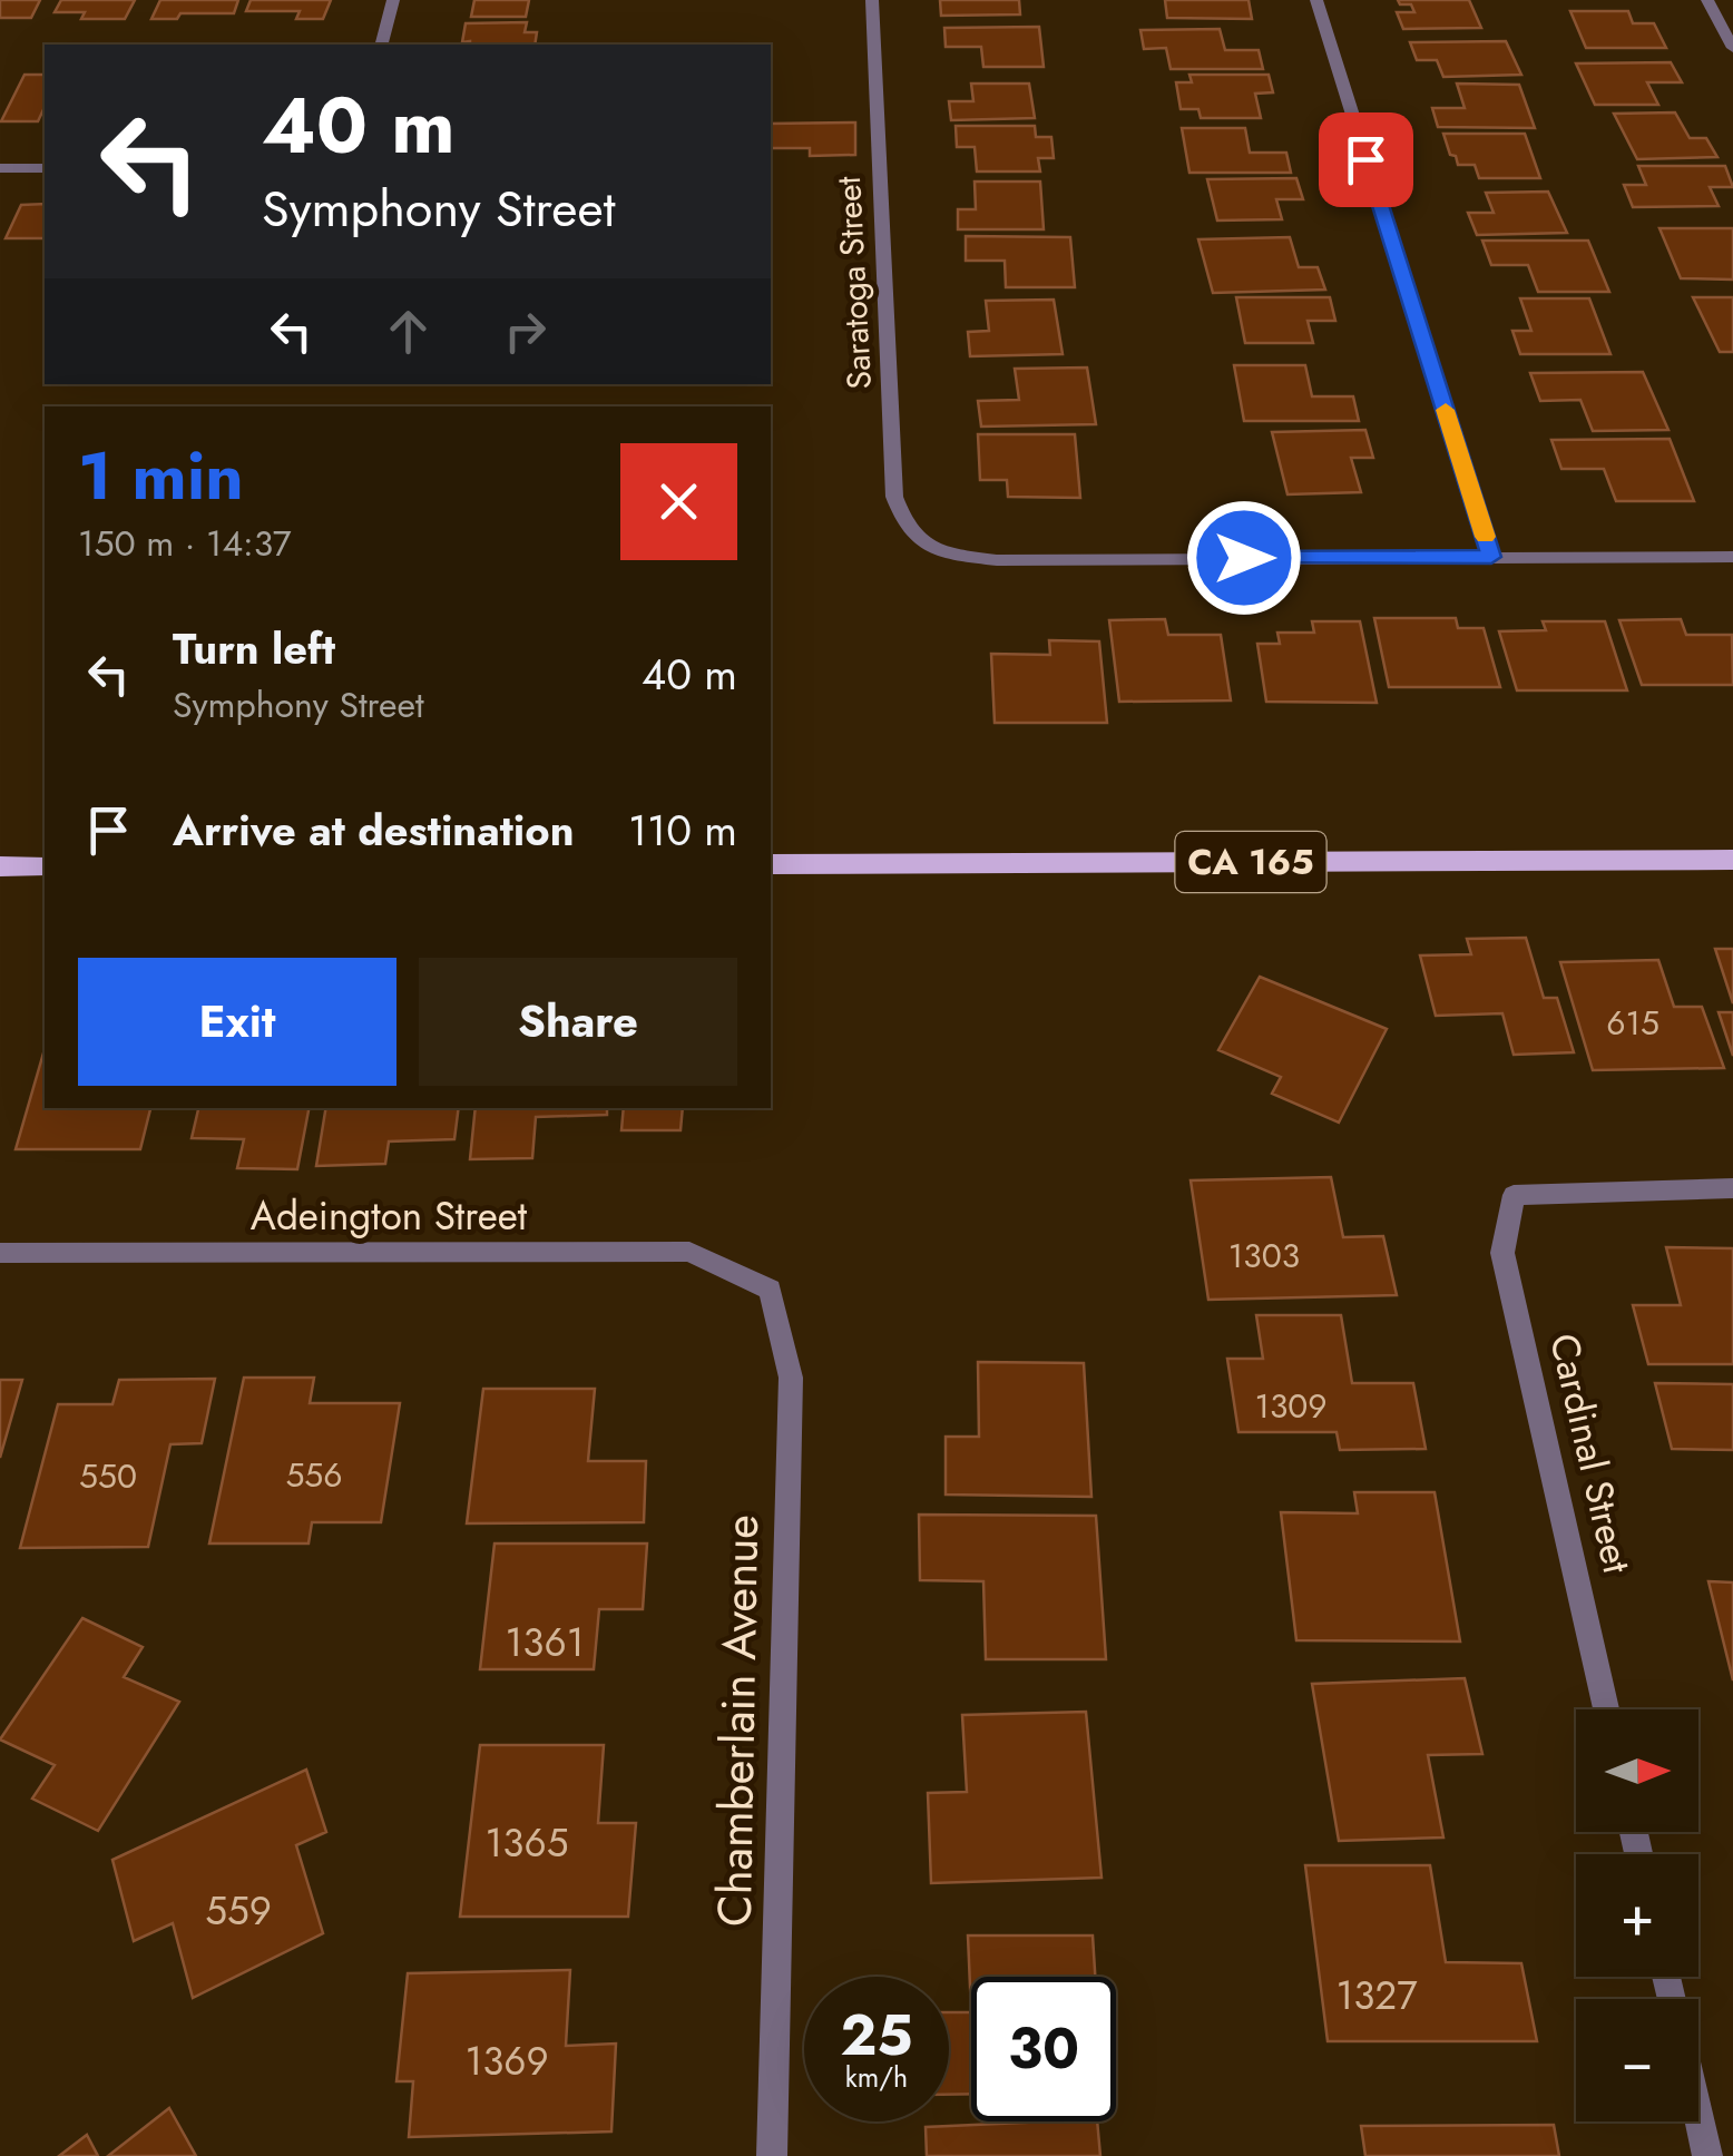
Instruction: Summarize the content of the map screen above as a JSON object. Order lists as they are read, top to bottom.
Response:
{
  "streets": {
    "main road": ["CA 165"],
    "street": [
      "Saratoga Street",
      "Adeington Street",
      "Cardinal Street",
      "Chamberlain Avenue"
    ]
  },
  "crossings": [
    ["Adeington Street", "Chamberlain Avenue"]
  ],
  "house_numbers": [
    "615",
    "1303",
    "1309",
    "556",
    "550",
    "1361",
    "1365",
    "559",
    "1327",
    "1369"
  ],
  "north": "right",
  "page": {
    "turn": ["40 m", "Symphony Street"],
    "heading": ["1 min", "150 m · 14:37"],
    "list": [
      {
        "name": "Turn left",
        "note": "Symphony Street",
        "value": "40 m"
      },
      {
        "name": "Arrive at destination",
        "value": "110 m"
      }
    ],
    "buttons": ["Exit", "Share"],
    "map_buttons": ["+", "−"],
    "speed": "25 km/h",
    "limit": "30"
  }
}
